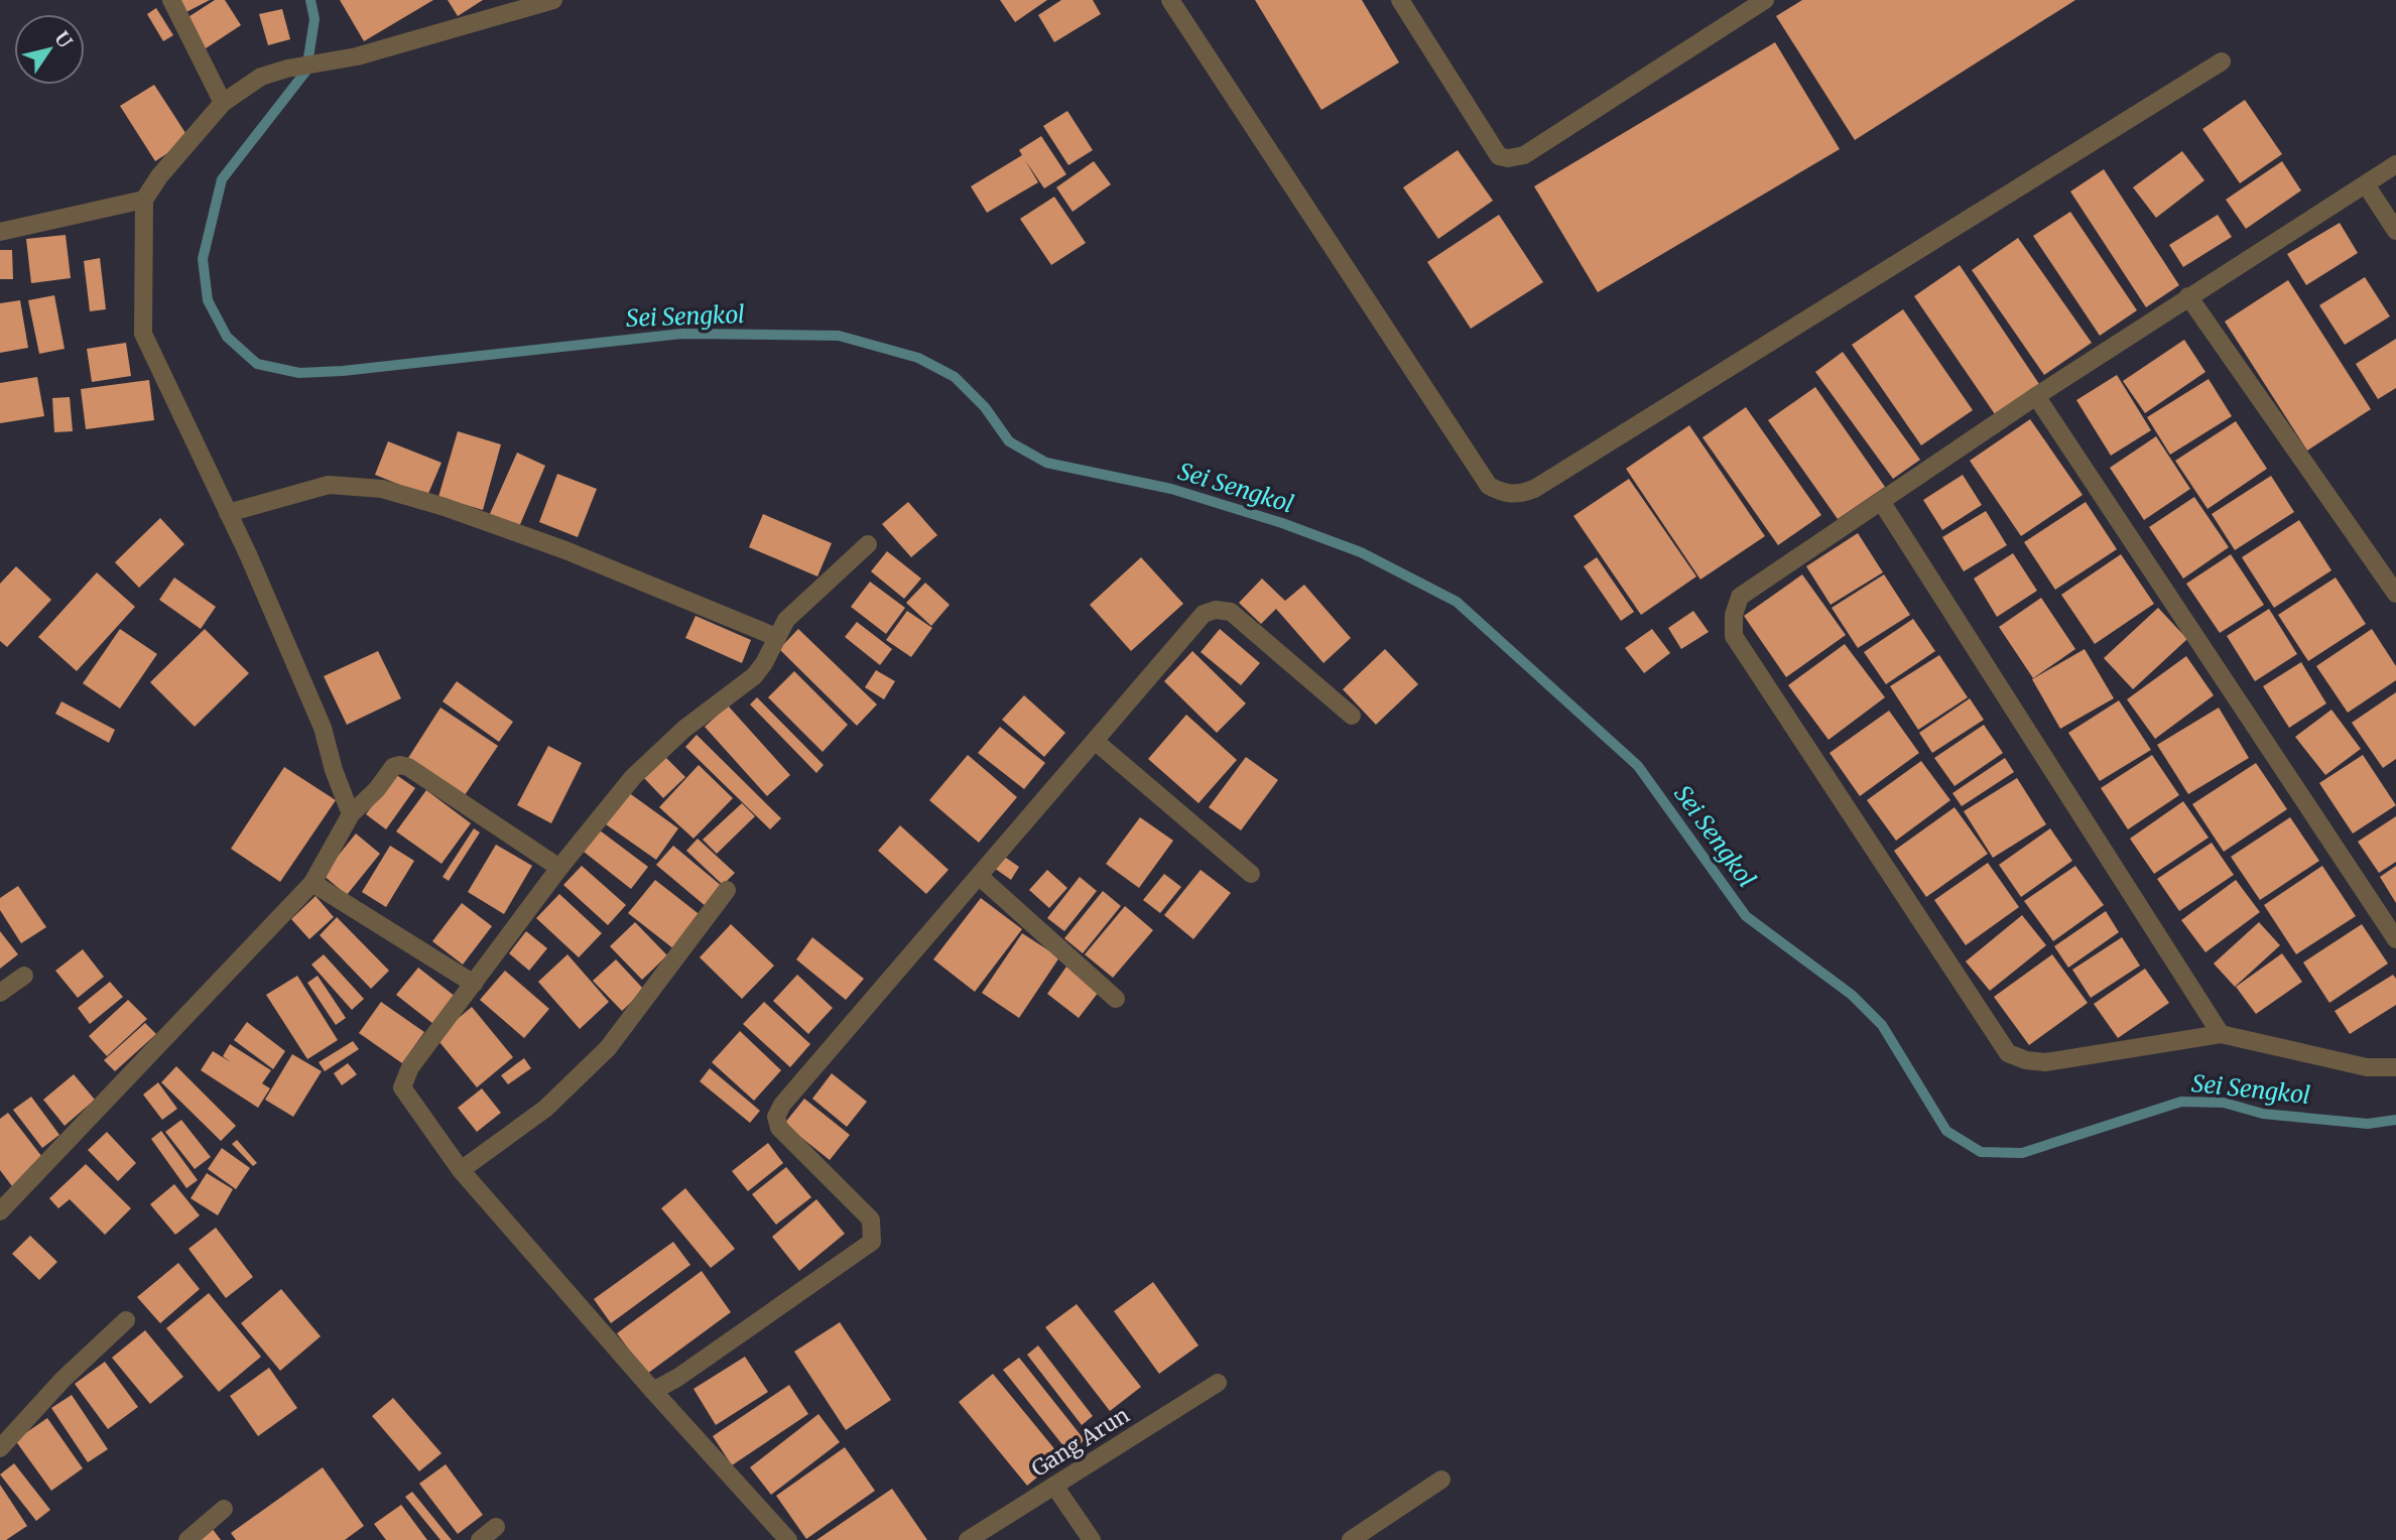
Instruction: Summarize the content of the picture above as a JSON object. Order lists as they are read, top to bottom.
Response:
{
  "streets": {
    "street": ["Gang Arun"]
  },
  "water": ["Sei Sengkol"],
  "north": "top right"
}
